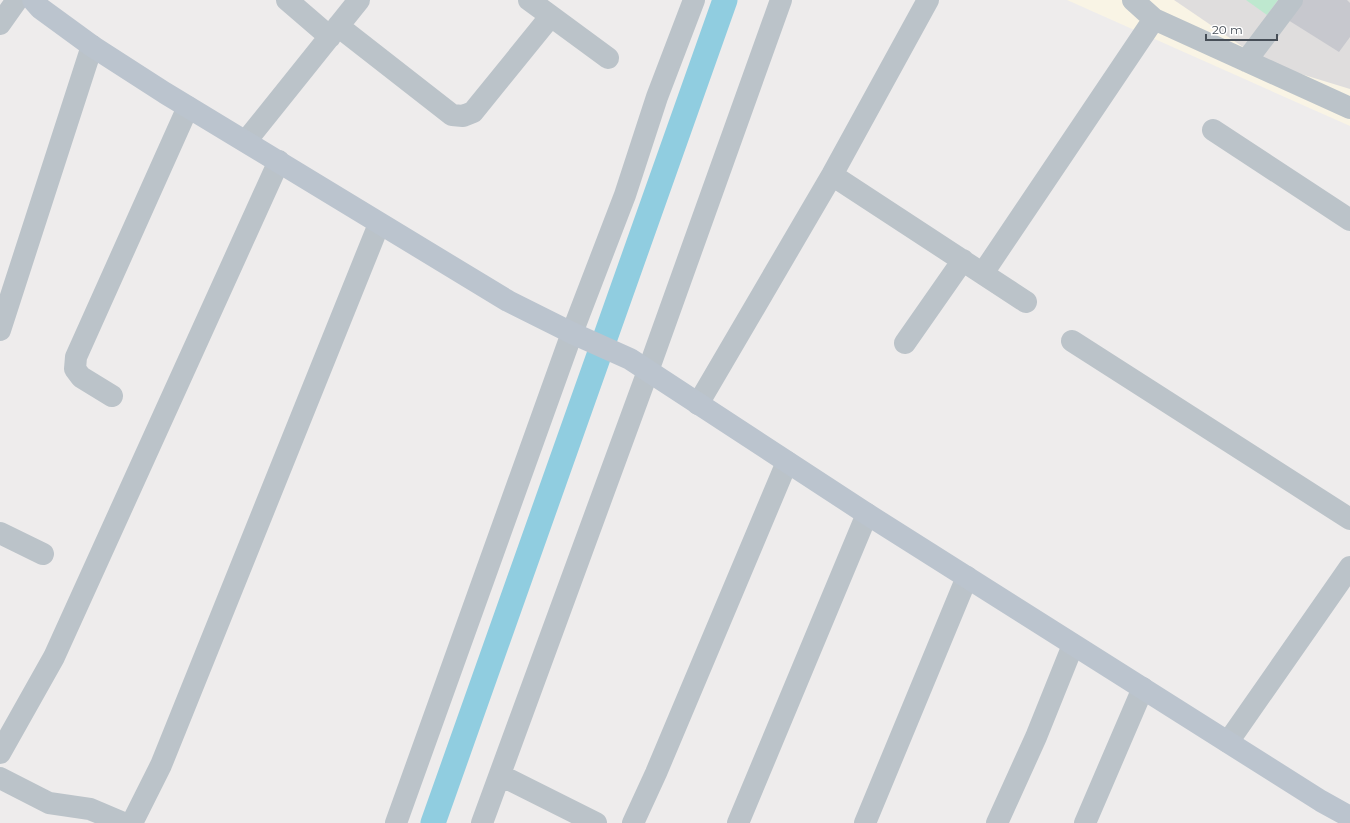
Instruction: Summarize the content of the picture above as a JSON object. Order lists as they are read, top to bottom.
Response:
{
  "scale_bar": "20 m"
}
